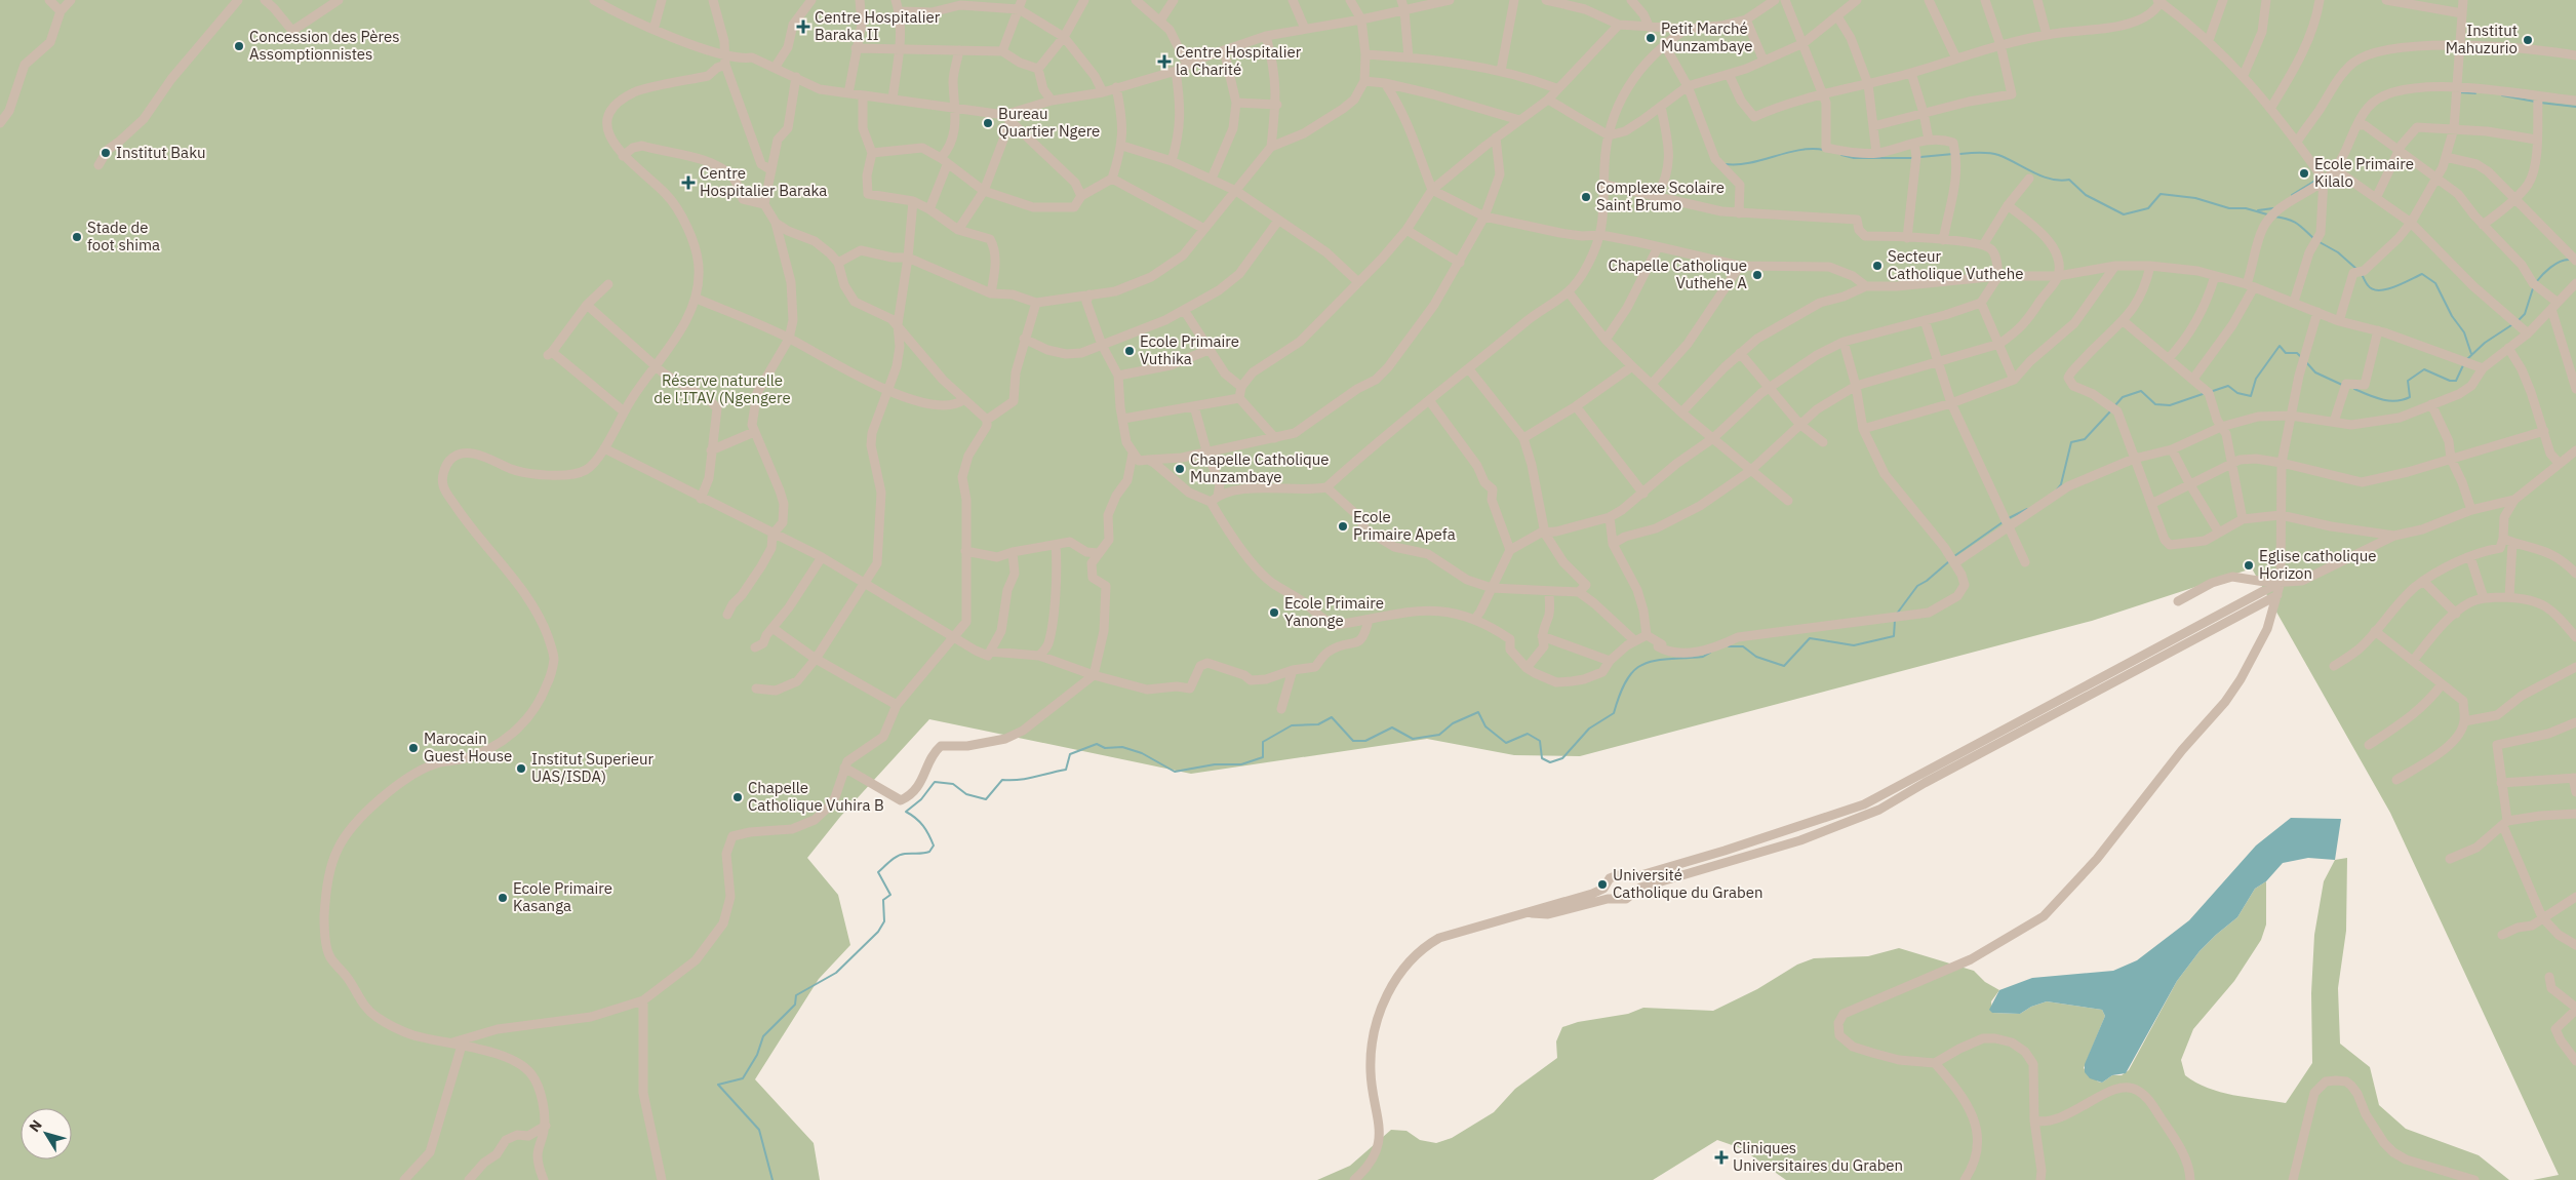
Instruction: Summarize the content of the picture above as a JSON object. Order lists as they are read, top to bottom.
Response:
{
  "parks": ["Réserve naturelle de l'ITAV (Ngengere"],
  "places": {
    "health": [
      "Centre Hospitalier Baraka II",
      "Centre Hospitalier la Charité",
      "Centre Hospitalier Baraka",
      "Cliniques Universitaires du Graben"
    ],
    "other": [
      "Petit Marché Munzambaye",
      "Institut Mahuzurio",
      "Concession des Pères Assomptionnistes",
      "Bureau Quartier Ngere",
      "Institut Baku",
      "Ecole Primaire Kilalo",
      "Complexe Scolaire Saint Brumo",
      "Stade de foot shima",
      "Secteur Catholique Vuthehe",
      "Chapelle Catholique Vuthehe A",
      "Ecole Primaire Vuthika",
      "Chapelle Catholique Munzambaye",
      "Ecole Primaire Apefa",
      "Eglise catholique Horizon",
      "Ecole Primaire Yanonge",
      "Marocain Guest House",
      "Institut Superieur UAS/ISDA)",
      "Chapelle Catholique Vuhira B",
      "Université Catholique du Graben",
      "Ecole Primaire Kasanga"
    ]
  },
  "north": "top left"
}
